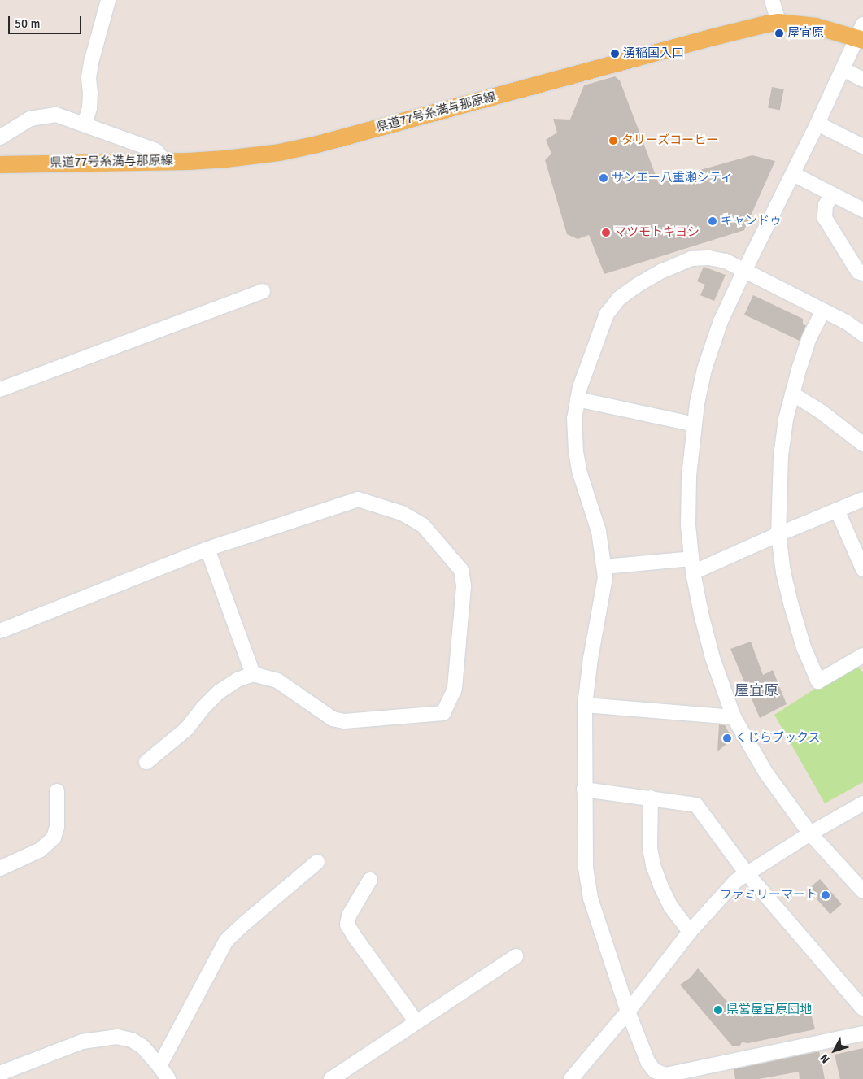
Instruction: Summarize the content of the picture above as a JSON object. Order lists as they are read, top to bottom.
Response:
{
  "streets": {
    "main road": ["県道77号糸満与那原線"]
  },
  "districts": ["屋宜原"],
  "places": [
    "屋宜原",
    "湧稲国入口",
    "タリーズコーヒー",
    "サンエー八重瀬シティ",
    "キャンドゥ",
    "マツモトキヨシ",
    "くじらブックス",
    "ファミリーマート",
    "県営屋宜原団地"
  ],
  "scale_bar": "50 m",
  "north": "bottom left"
}
